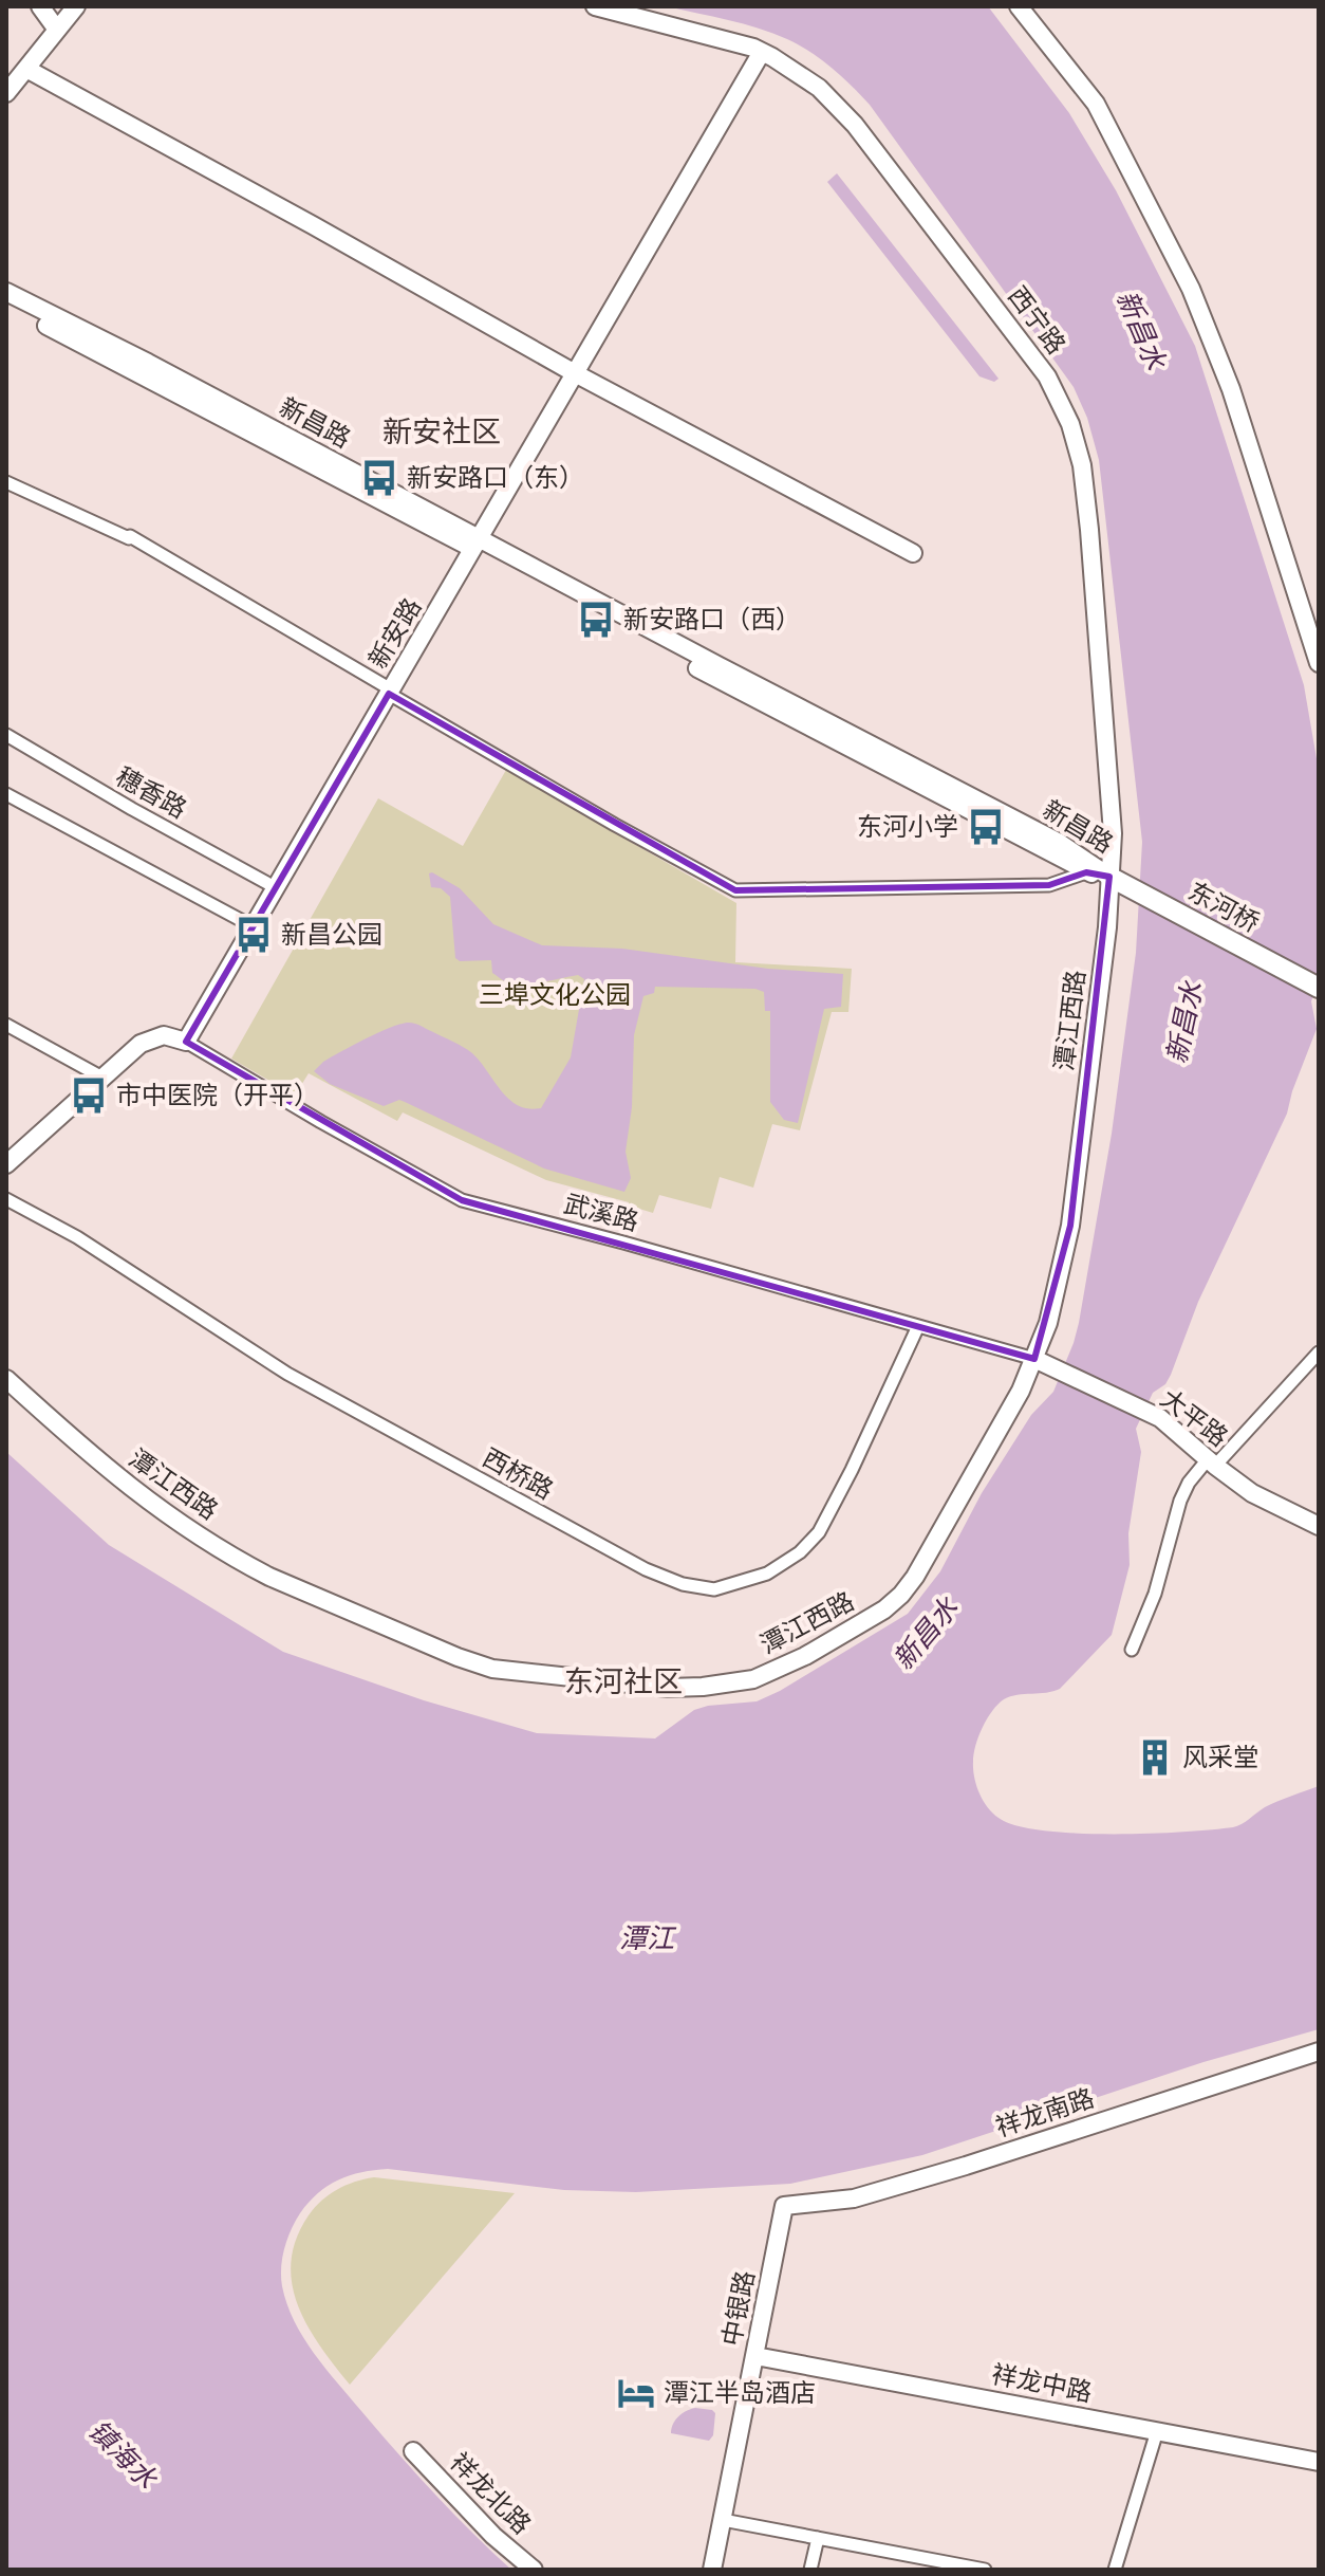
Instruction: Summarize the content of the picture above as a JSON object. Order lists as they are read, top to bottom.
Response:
{
  "streets": {
    "main road": ["东河桥"],
    "street": [
      "西宁路",
      "新昌路",
      "新安路",
      "穗香路",
      "潭江西路",
      "武溪路",
      "大平路",
      "西桥路",
      "祥龙南路",
      "中银路",
      "祥龙中路",
      "祥龙北路"
    ]
  },
  "crossings": [
    ["西宁路", "新昌路"],
    ["西宁路", "新安路"],
    ["西宁路", "东河桥"],
    ["西宁路", "潭江西路"],
    ["新昌路", "新安路"],
    ["新昌路", "东河桥"],
    ["新昌路", "潭江西路"],
    ["新安路", "穗香路"],
    ["新安路", "武溪路"],
    ["东河桥", "潭江西路"],
    ["潭江西路", "武溪路"],
    ["潭江西路", "大平路"],
    ["武溪路", "大平路"],
    ["武溪路", "西桥路"],
    ["祥龙南路", "中银路"],
    ["中银路", "祥龙中路"]
  ],
  "districts": ["新安社区", "东河社区"],
  "water": ["新昌水", "潭江", "镇海水"],
  "parks": ["三埠文化公园"],
  "places": {
    "bus stop": [
      "新安路口（东）",
      "新安路口（西）",
      "东河小学",
      "新昌公园",
      "市中医院（开平）"
    ],
    "building": ["风采堂"],
    "hotel": ["潭江半岛酒店"]
  }
}
